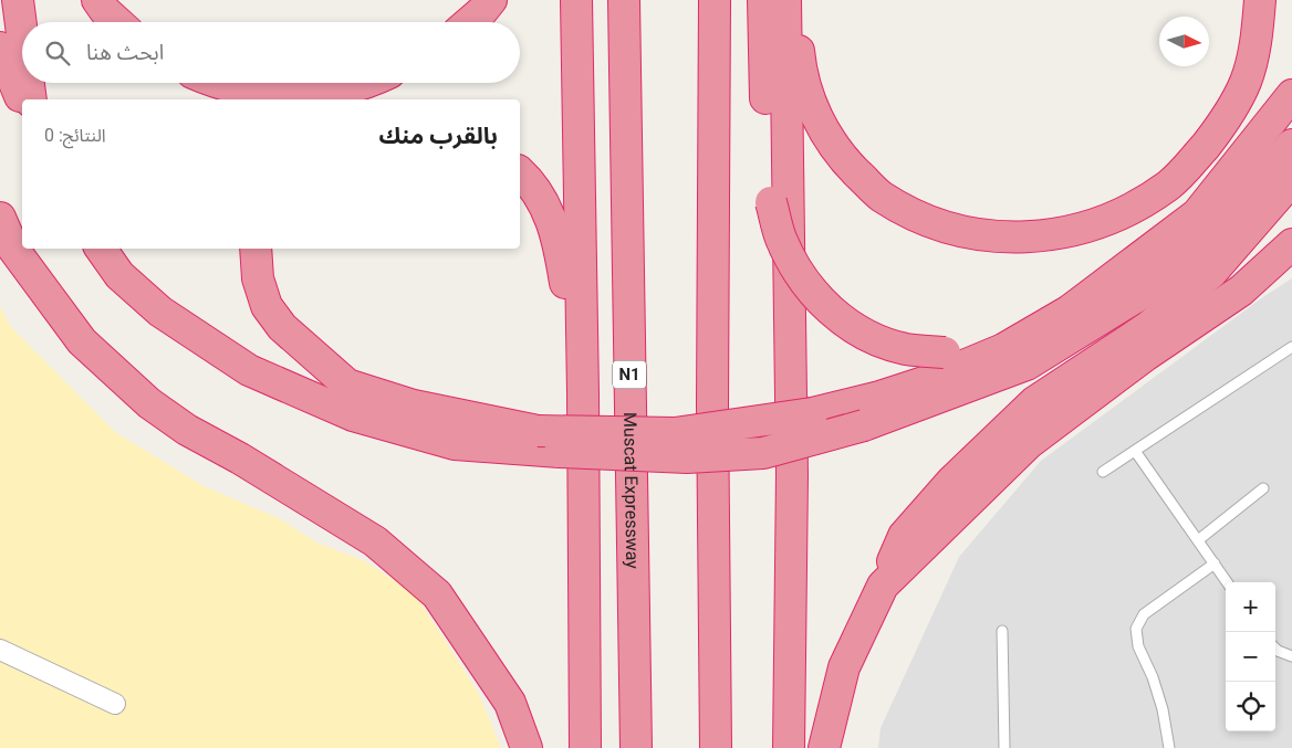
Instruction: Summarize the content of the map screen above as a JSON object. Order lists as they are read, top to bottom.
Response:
{
  "streets": {
    "highway": ["N1", "Muscat Expressway"]
  },
  "north": "right",
  "page": {
    "search": "ابحث هنا",
    "heading": ["بالقرب منك", "النتائج: 0"],
    "map_buttons": ["+", "−"]
  }
}
